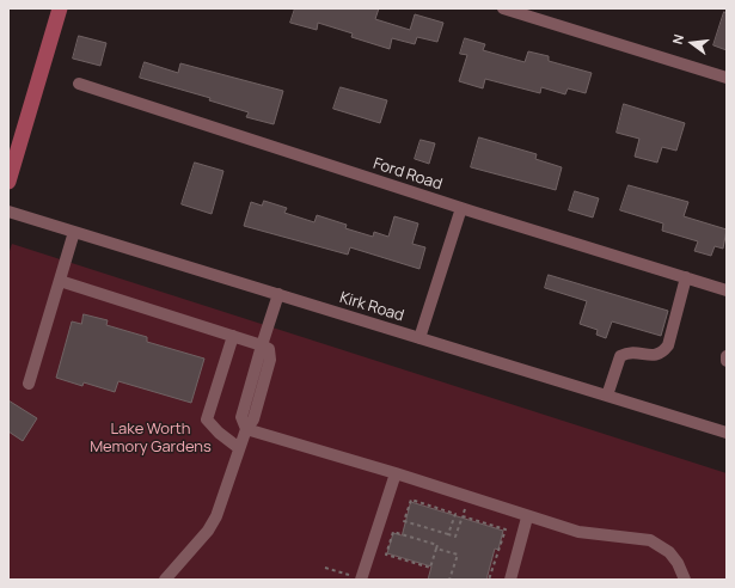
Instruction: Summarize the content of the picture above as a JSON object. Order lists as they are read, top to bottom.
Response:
{
  "streets": {
    "street": ["Ford Road", "Kirk Road"]
  },
  "parks": ["Lake Worth Memory Gardens"],
  "north": "left"
}
